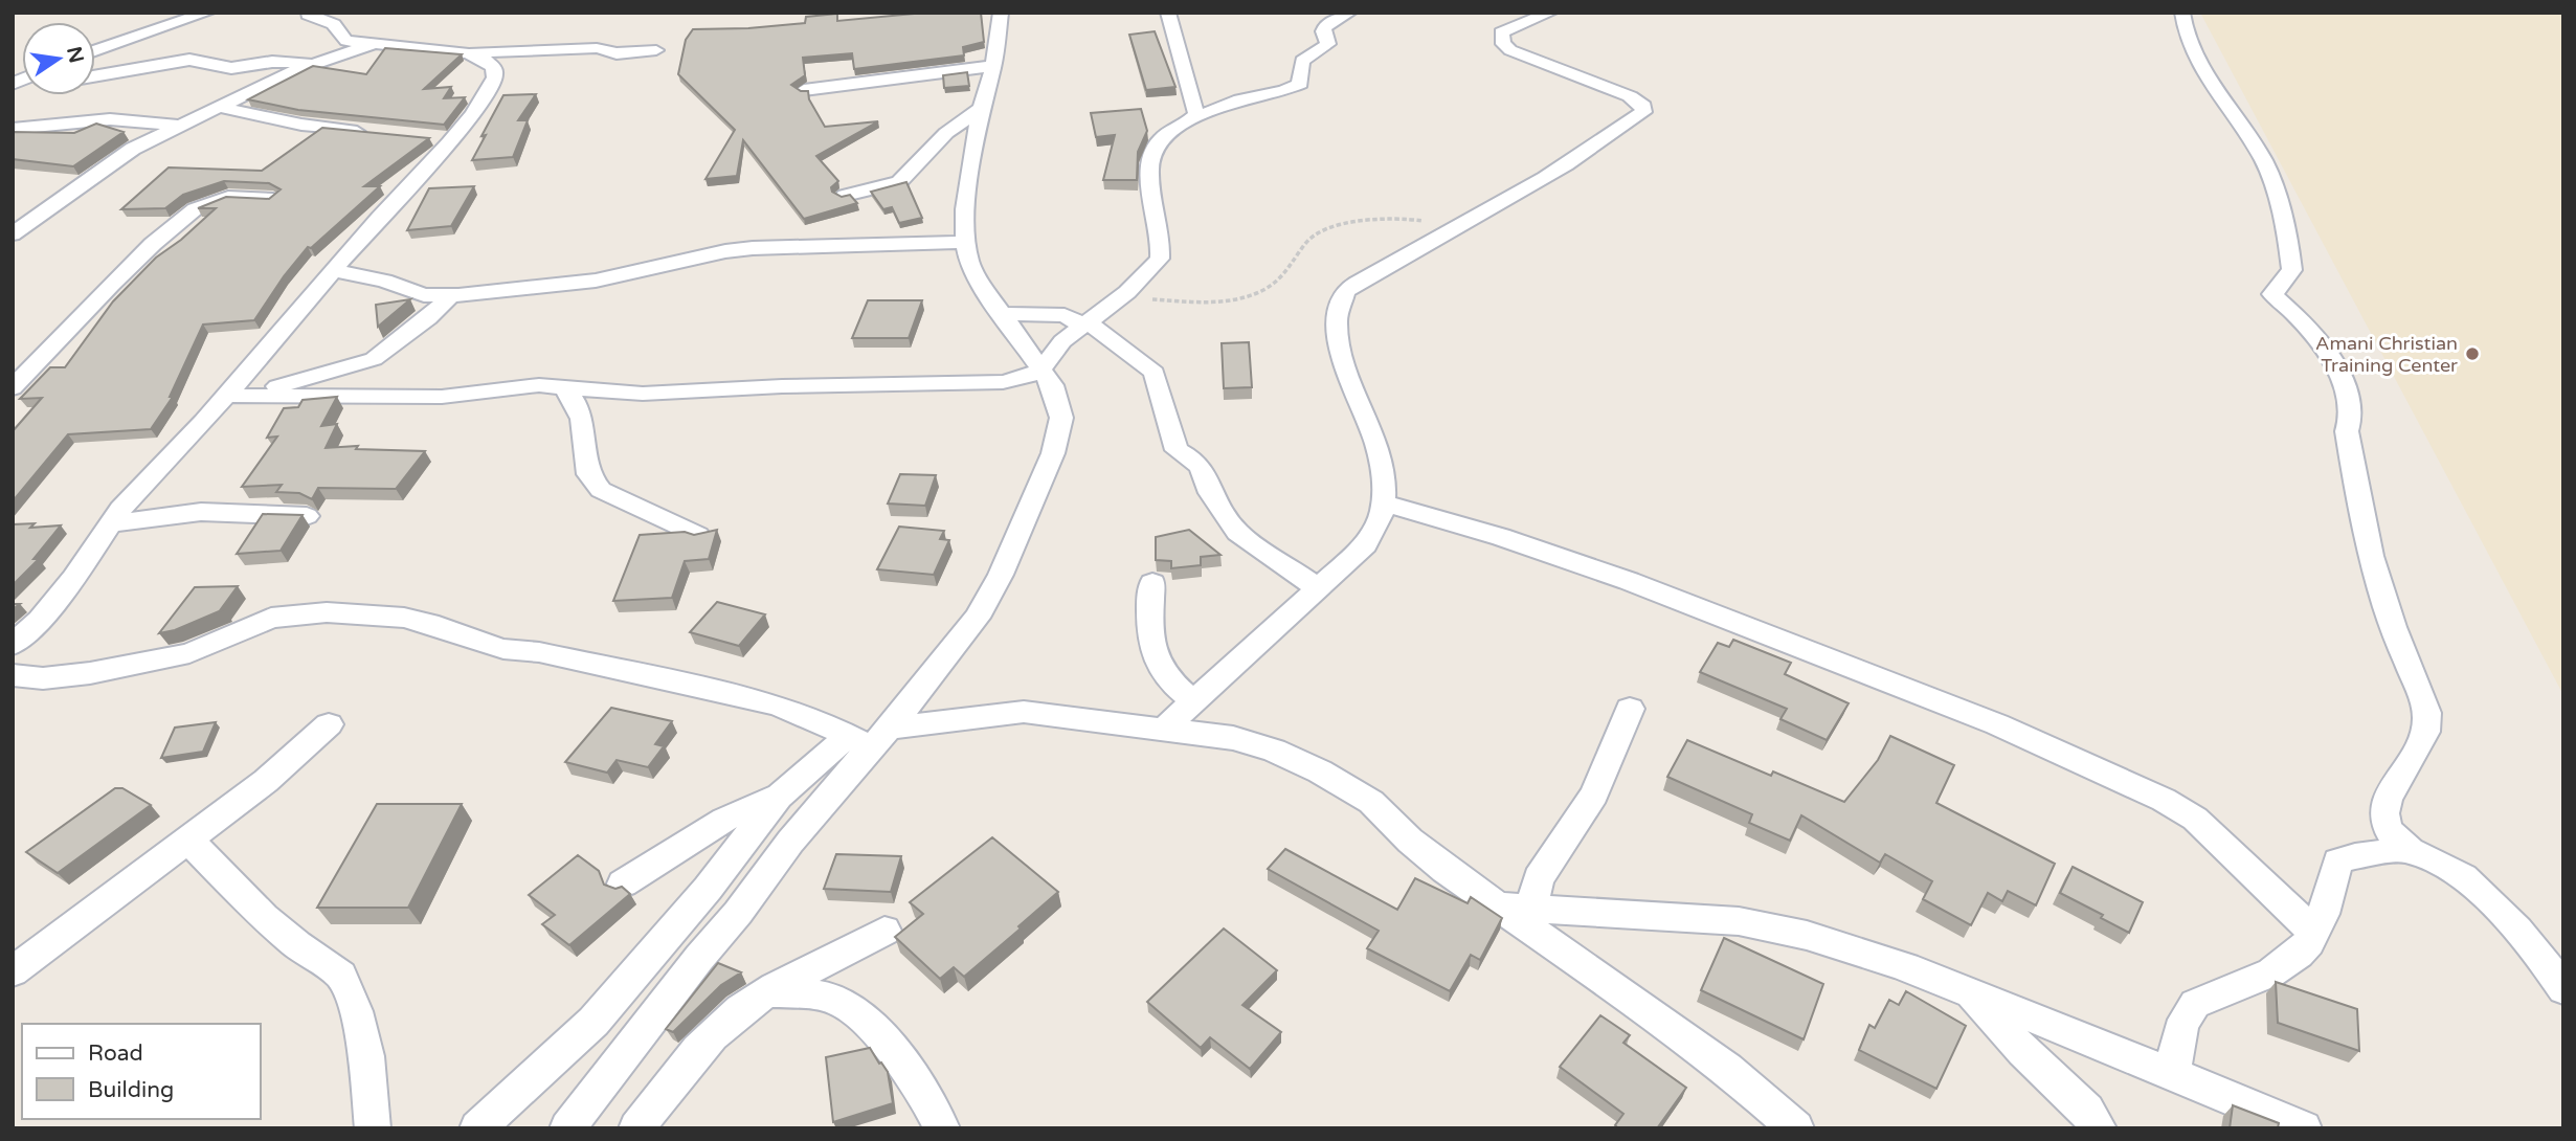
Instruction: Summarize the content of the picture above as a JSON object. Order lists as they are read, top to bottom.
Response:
{
  "places": ["Amani Christian Training Center"],
  "legend": ["Road", "Building"],
  "north": "right"
}
